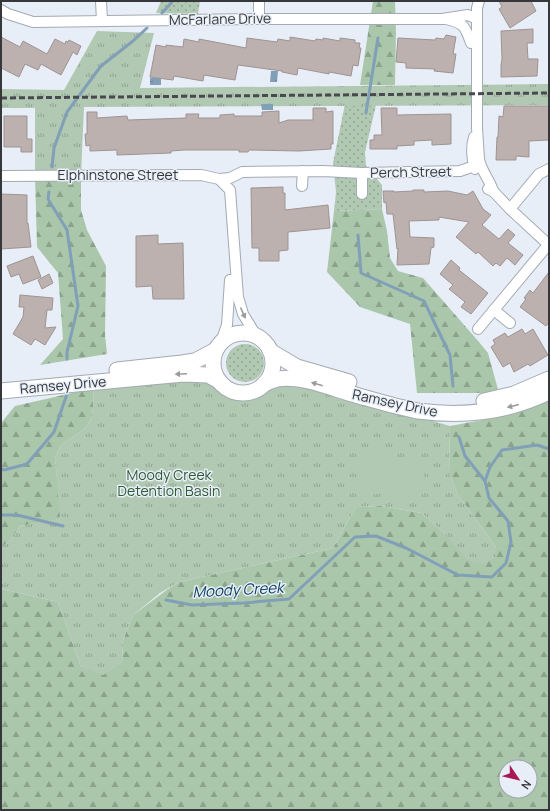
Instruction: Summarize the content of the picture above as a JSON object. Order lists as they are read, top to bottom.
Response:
{
  "streets": {
    "main road": ["Ramsey Drive"],
    "street": ["McFarlane Drive", "Perch Street", "Elphinstone Street"]
  },
  "water": ["Moody Creek"],
  "parks": ["Moody Creek Detention Basin"],
  "north": "bottom right"
}
